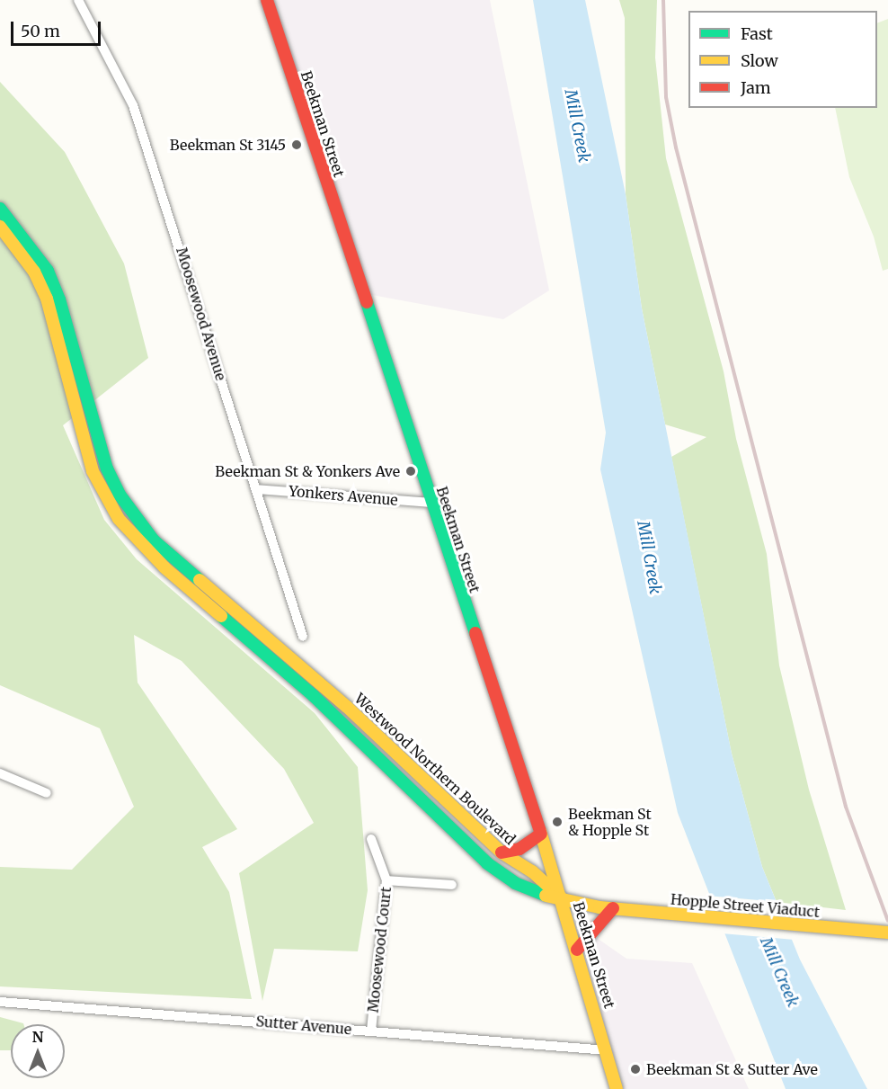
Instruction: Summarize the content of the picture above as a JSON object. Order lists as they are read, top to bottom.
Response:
{
  "streets": {
    "main road": ["Beekman Street", "Westwood Northern Boulevard", "Hopple Street Viaduct"],
    "street": [
      "Moosewood Avenue",
      "Yonkers Avenue",
      "Moosewood Court",
      "Sutter Avenue"
    ]
  },
  "crossings": [
    ["Beekman Street", "Yonkers Avenue"],
    ["Beekman Street", "Westwood Northern Boulevard"],
    ["Beekman Street", "Hopple Street Viaduct"],
    ["Beekman Street", "Sutter Avenue"],
    ["Moosewood Avenue", "Yonkers Avenue"],
    ["Westwood Northern Boulevard", "Hopple Street Viaduct"],
    ["Moosewood Court", "Sutter Avenue"]
  ],
  "water": ["Mill Creek"],
  "places": [
    "Beekman St 3145",
    "Beekman St & Yonkers Ave",
    "Beekman St & Hopple St",
    "Beekman St & Sutter Ave"
  ],
  "legend": ["Fast", "Slow", "Jam"],
  "scale_bar": "50 m",
  "north": "top"
}
